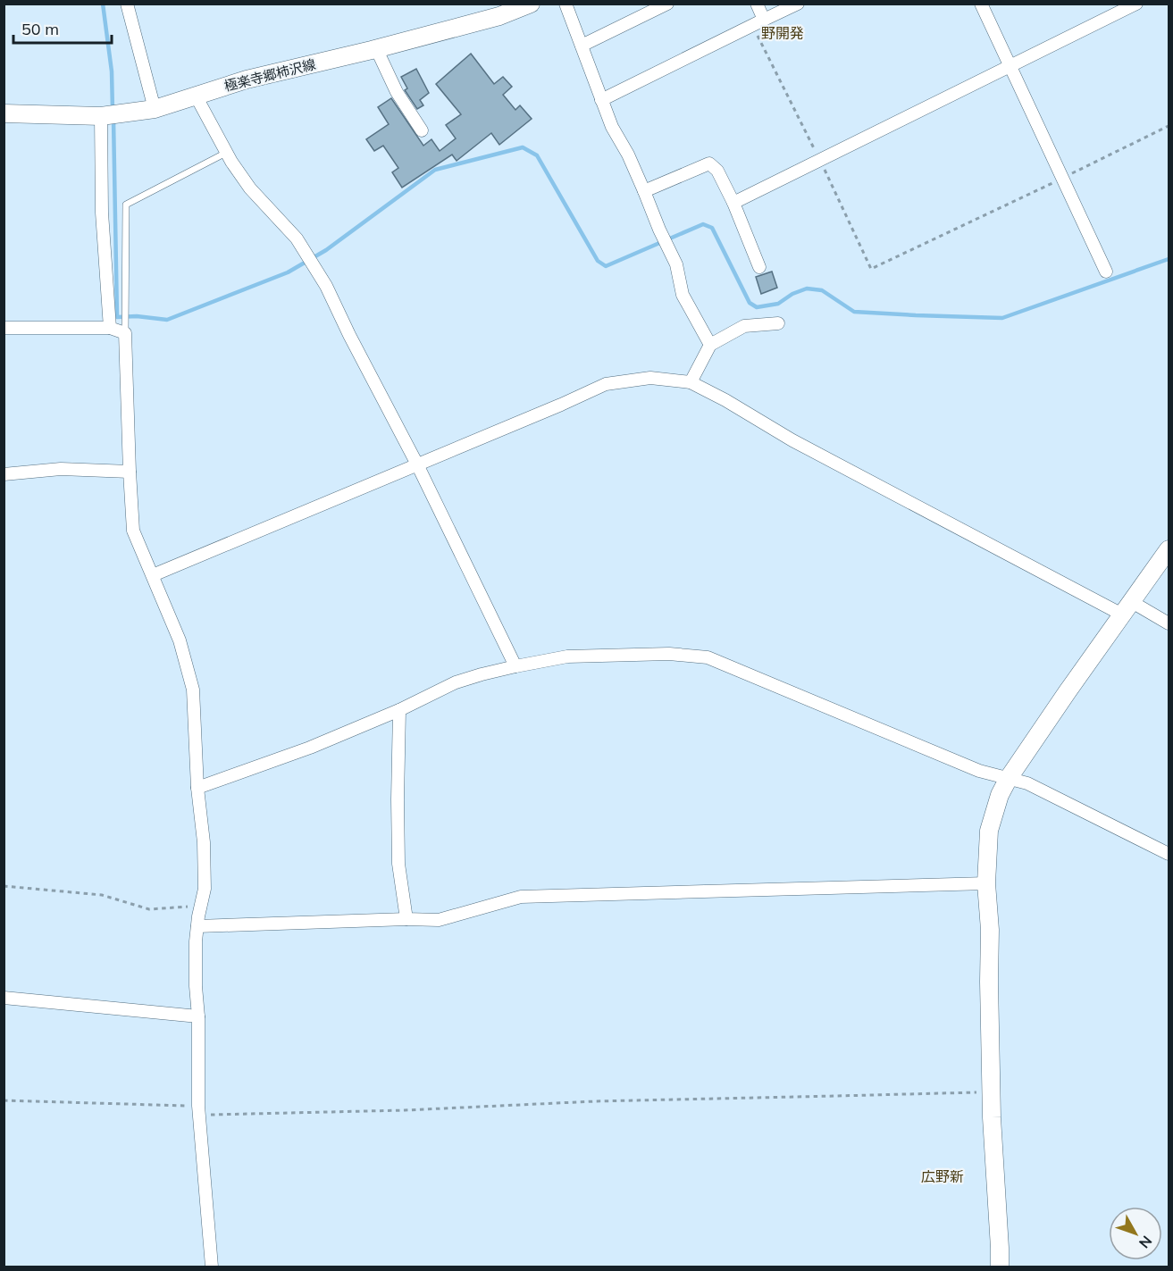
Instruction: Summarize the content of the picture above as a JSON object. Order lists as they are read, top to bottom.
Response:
{
  "streets": {
    "street": ["極楽寺郷柿沢線"]
  },
  "districts": ["野開発", "広野新"],
  "scale_bar": "50 m",
  "north": "bottom right"
}
